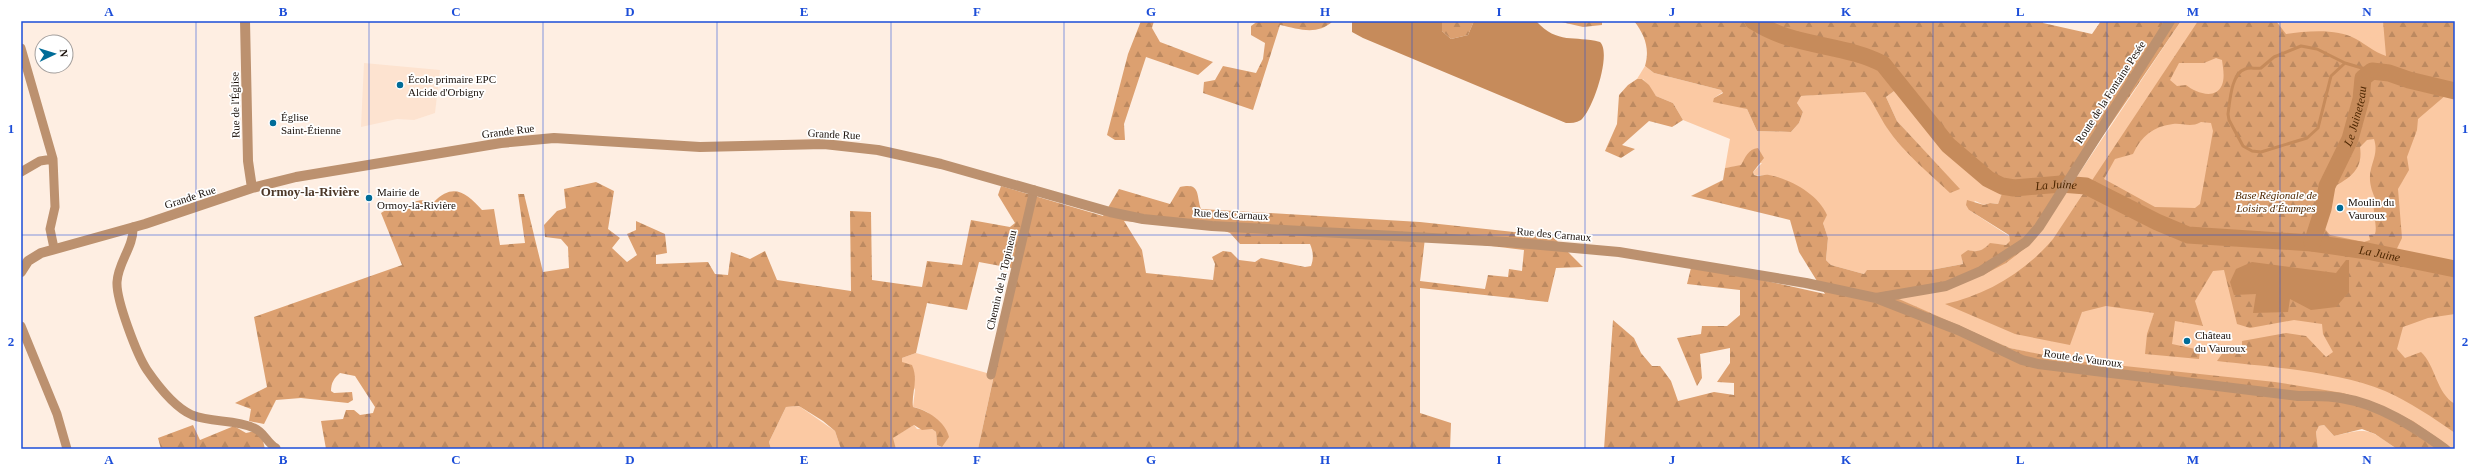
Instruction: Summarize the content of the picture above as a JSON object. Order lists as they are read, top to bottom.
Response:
{
  "streets": {
    "street": [
      "Route de la Fontaine Pesée",
      "Rue de l'Église",
      "Grande Rue",
      "Rue des Carnaux",
      "Chemin de la Topineau",
      "Route de Vauroux"
    ]
  },
  "crossings": [
    ["Route de la Fontaine Pesée", "Rue des Carnaux"],
    ["Rue de l'Église", "Grande Rue"],
    ["Grande Rue", "Rue des Carnaux"],
    ["Rue des Carnaux", "Chemin de la Topineau"],
    ["Rue des Carnaux", "Route de Vauroux"]
  ],
  "districts": ["Ormoy-la-Rivière"],
  "water": ["Le Juineteau", "La Juine"],
  "parks": ["Base Régionale de Loisirs d'Étampes"],
  "places": [
    "École primaire EPC Alcide d'Orbigny",
    "Église Saint-Étienne",
    "Mairie de Ormoy-la-Rivière",
    "Moulin du Vauroux",
    "Château du Vauroux"
  ],
  "north": "right",
  "grid": {
    "columns": [
      "A",
      "B",
      "C",
      "D",
      "E",
      "F",
      "G",
      "H",
      "I",
      "J",
      "K",
      "L",
      "M",
      "N"
    ],
    "rows": ["1", "2"]
  }
}
